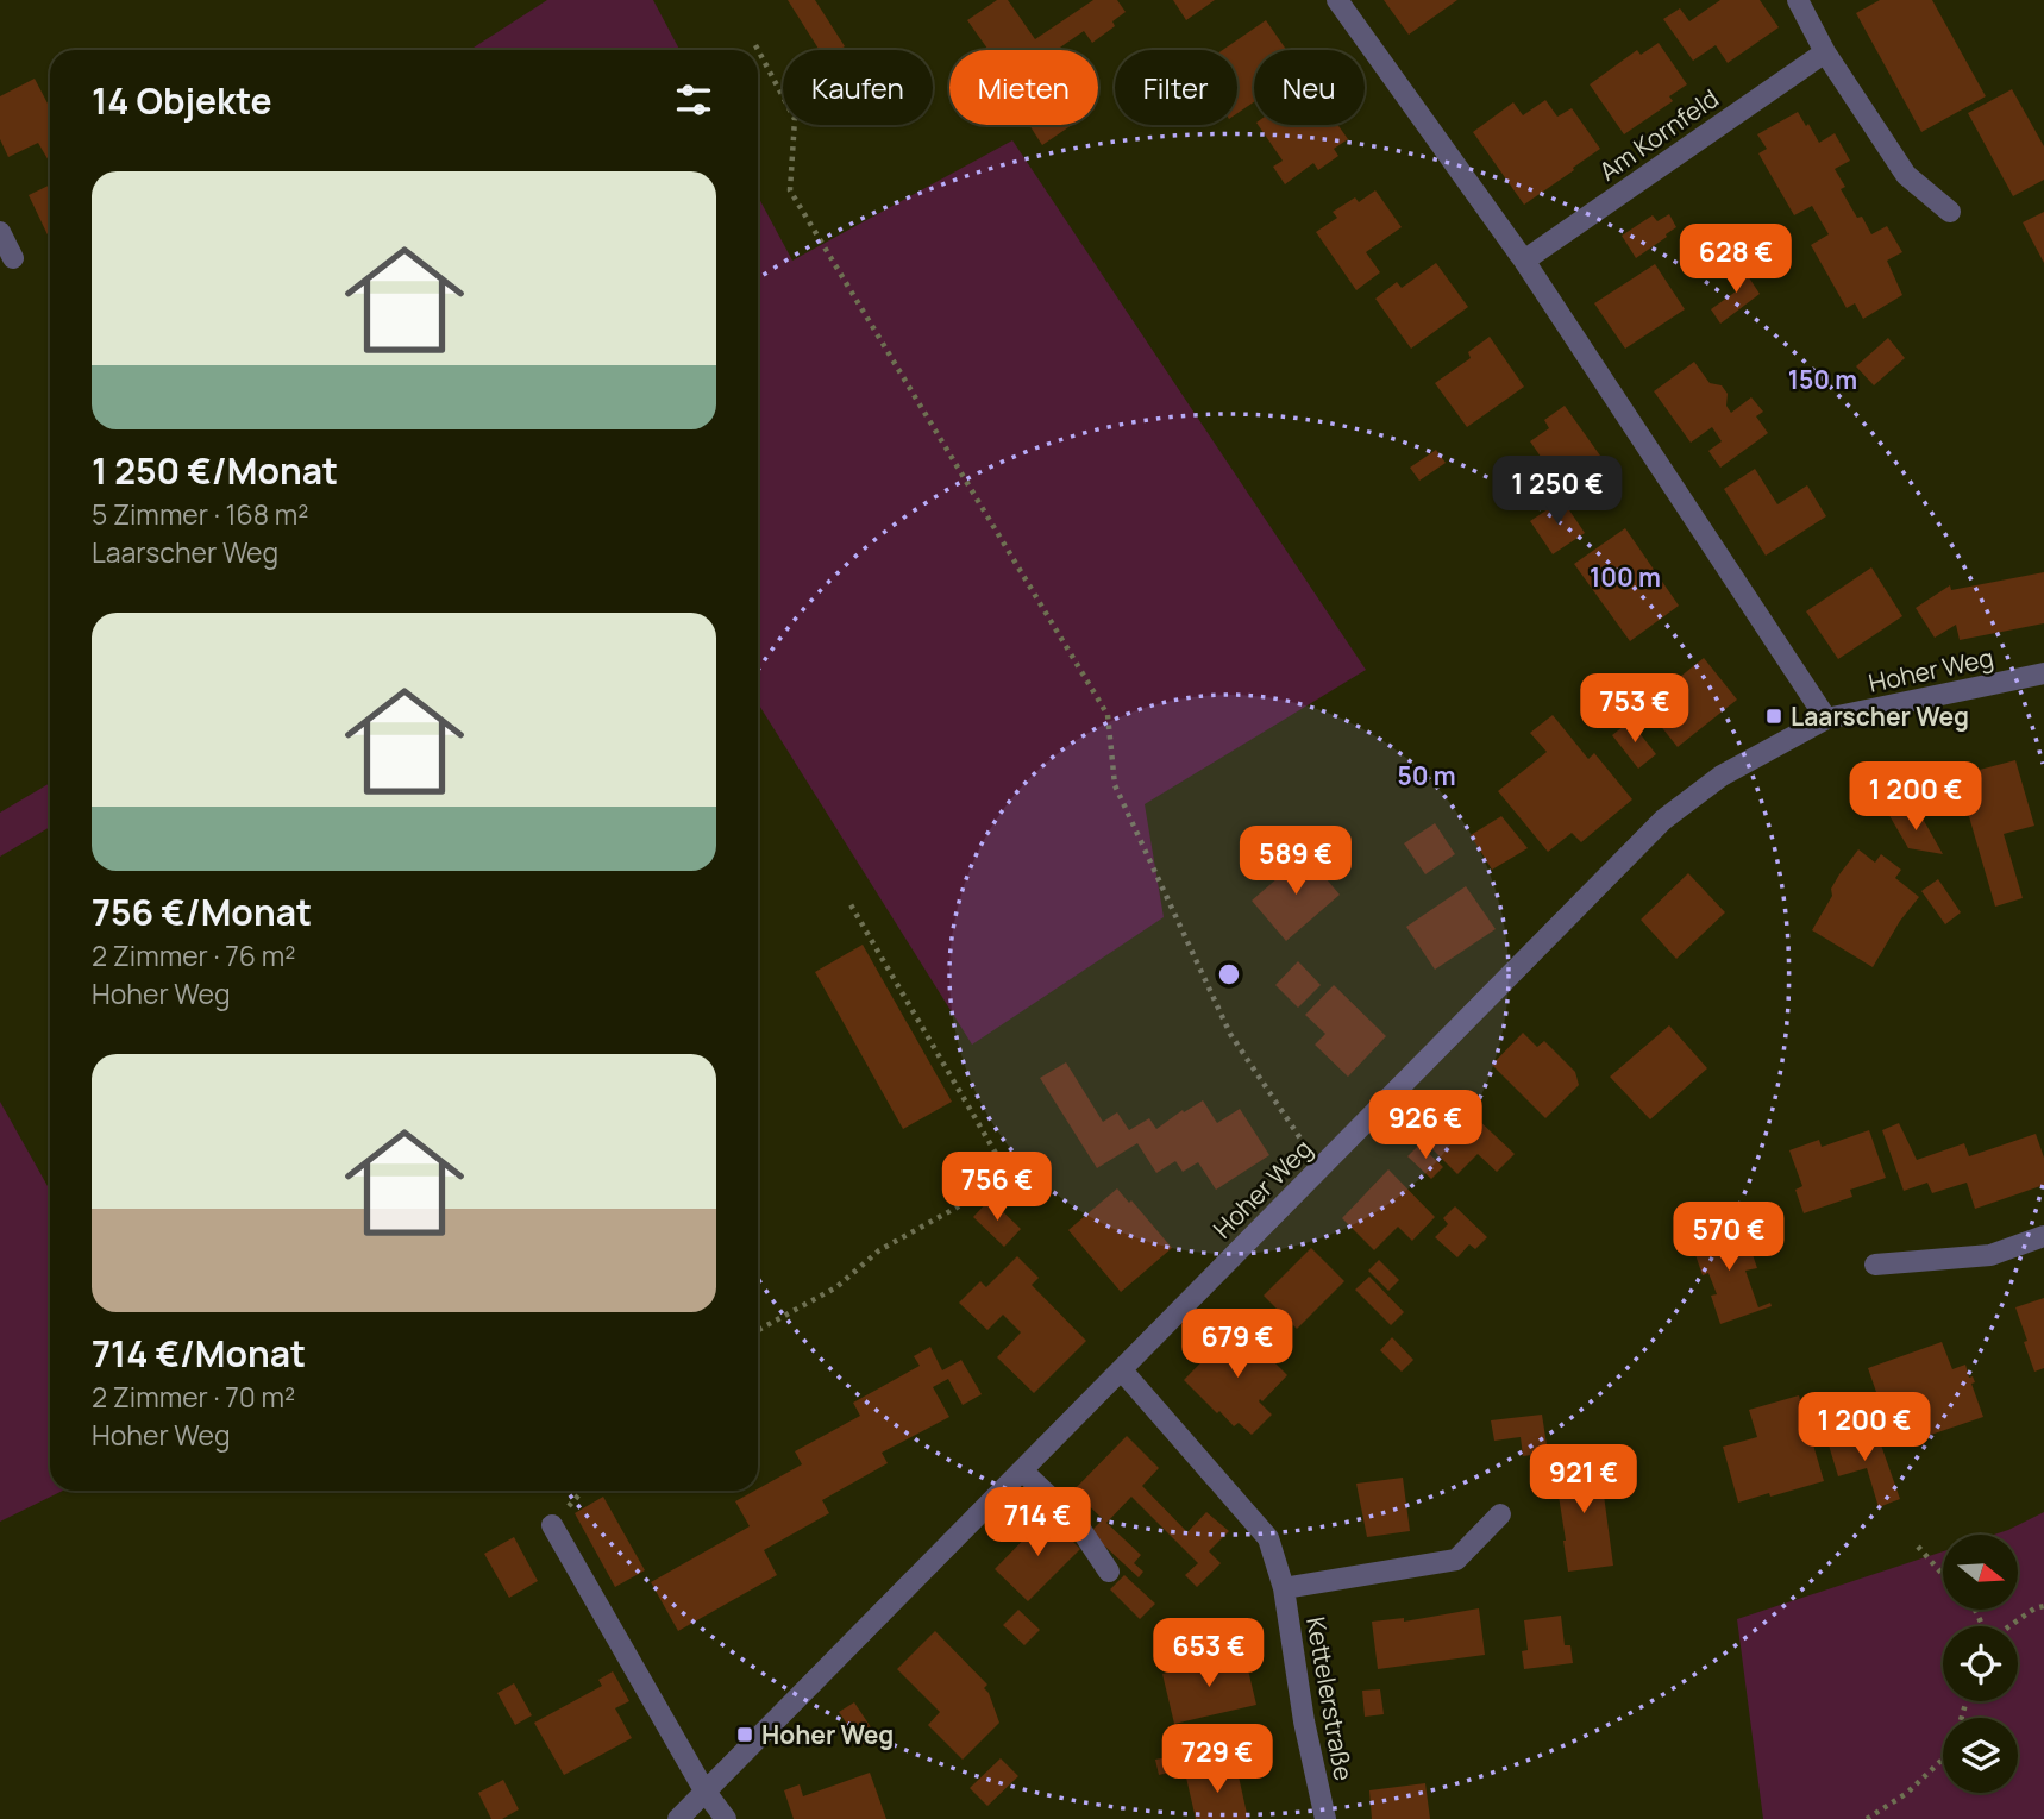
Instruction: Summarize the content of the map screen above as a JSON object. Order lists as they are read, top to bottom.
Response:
{
  "streets": {
    "street": ["Am Kornfeld", "Hoher Weg", "Kettelerstraße"]
  },
  "crossings": [
    ["Hoher Weg", "Kettelerstraße"]
  ],
  "places": {
    "transit": ["Laarscher Weg", "Hoher Weg"]
  },
  "north": "right",
  "page": {
    "chip": [
      "Kaufen",
      "Mieten",
      "Filter",
      "Neu"
    ],
    "heading": "14 Objekte",
    "list": [
      {
        "name": "1 250 €/Monat",
        "note": "5 Zimmer · 168 m² · Laarscher Weg"
      },
      {
        "name": "756 €/Monat",
        "note": "2 Zimmer · 76 m² · Hoher Weg"
      },
      {
        "name": "714 €/Monat",
        "note": "2 Zimmer · 70 m² · Hoher Weg"
      }
    ],
    "price": [
      "628 €",
      "1 250 €",
      "753 €",
      "1 200 €",
      "589 €",
      "926 €",
      "756 €",
      "570 €",
      "679 €",
      "1 200 €",
      "921 €",
      "714 €",
      "653 €",
      "729 €"
    ]
  },
  "rings": ["150 m", "100 m", "50 m"]
}
